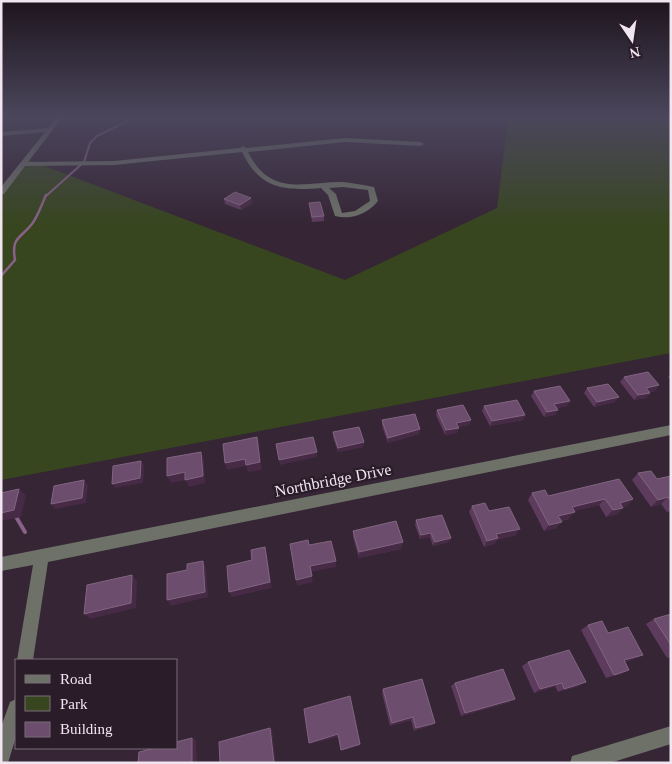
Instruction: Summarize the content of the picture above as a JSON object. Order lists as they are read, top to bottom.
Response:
{
  "streets": {
    "street": ["Northbridge Drive"]
  },
  "legend": ["Road", "Park", "Building"],
  "north": "bottom"
}
